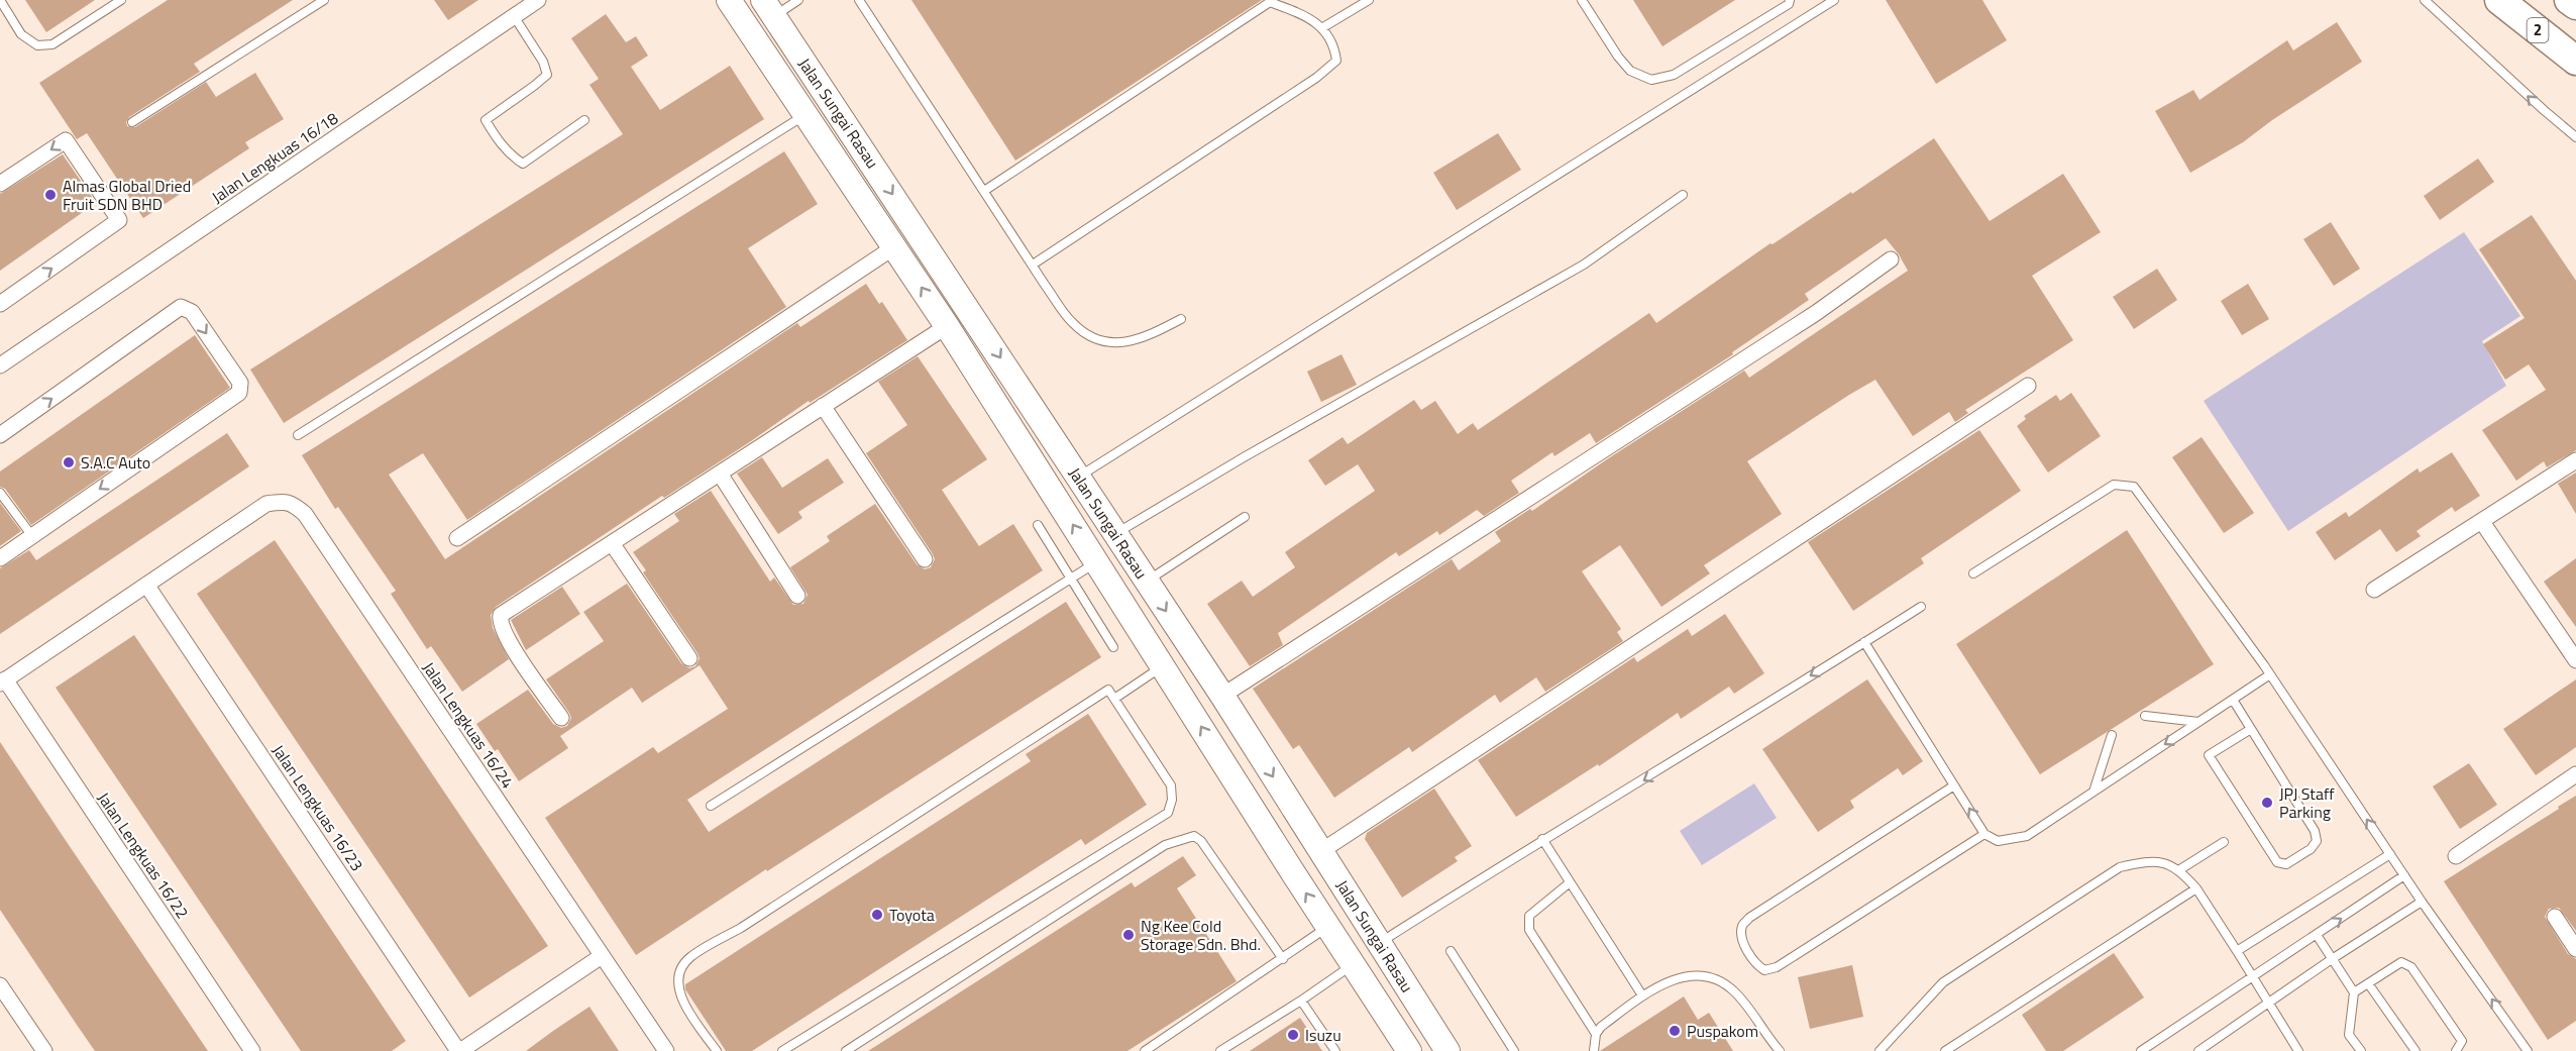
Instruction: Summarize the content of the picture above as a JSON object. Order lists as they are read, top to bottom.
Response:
{
  "streets": {
    "highway": ["2"],
    "main road": ["Jalan Sungai Rasau"],
    "street": [
      "Jalan Lengkuas 16/18",
      "Jalan Lengkuas 16/24",
      "Jalan Lengkuas 16/23",
      "Jalan Lengkuas 16/22"
    ]
  },
  "crossings": [
    ["Jalan Lengkuas 16/24", "Jalan Lengkuas 16/23"]
  ],
  "places": [
    "Almas Global Dried Fruit SDN BHD",
    "S.A.C Auto",
    "JPJ Staff Parking",
    "Toyota",
    "Ng Kee Cold Storage Sdn. Bhd.",
    "Puspakom",
    "Isuzu"
  ]
}
